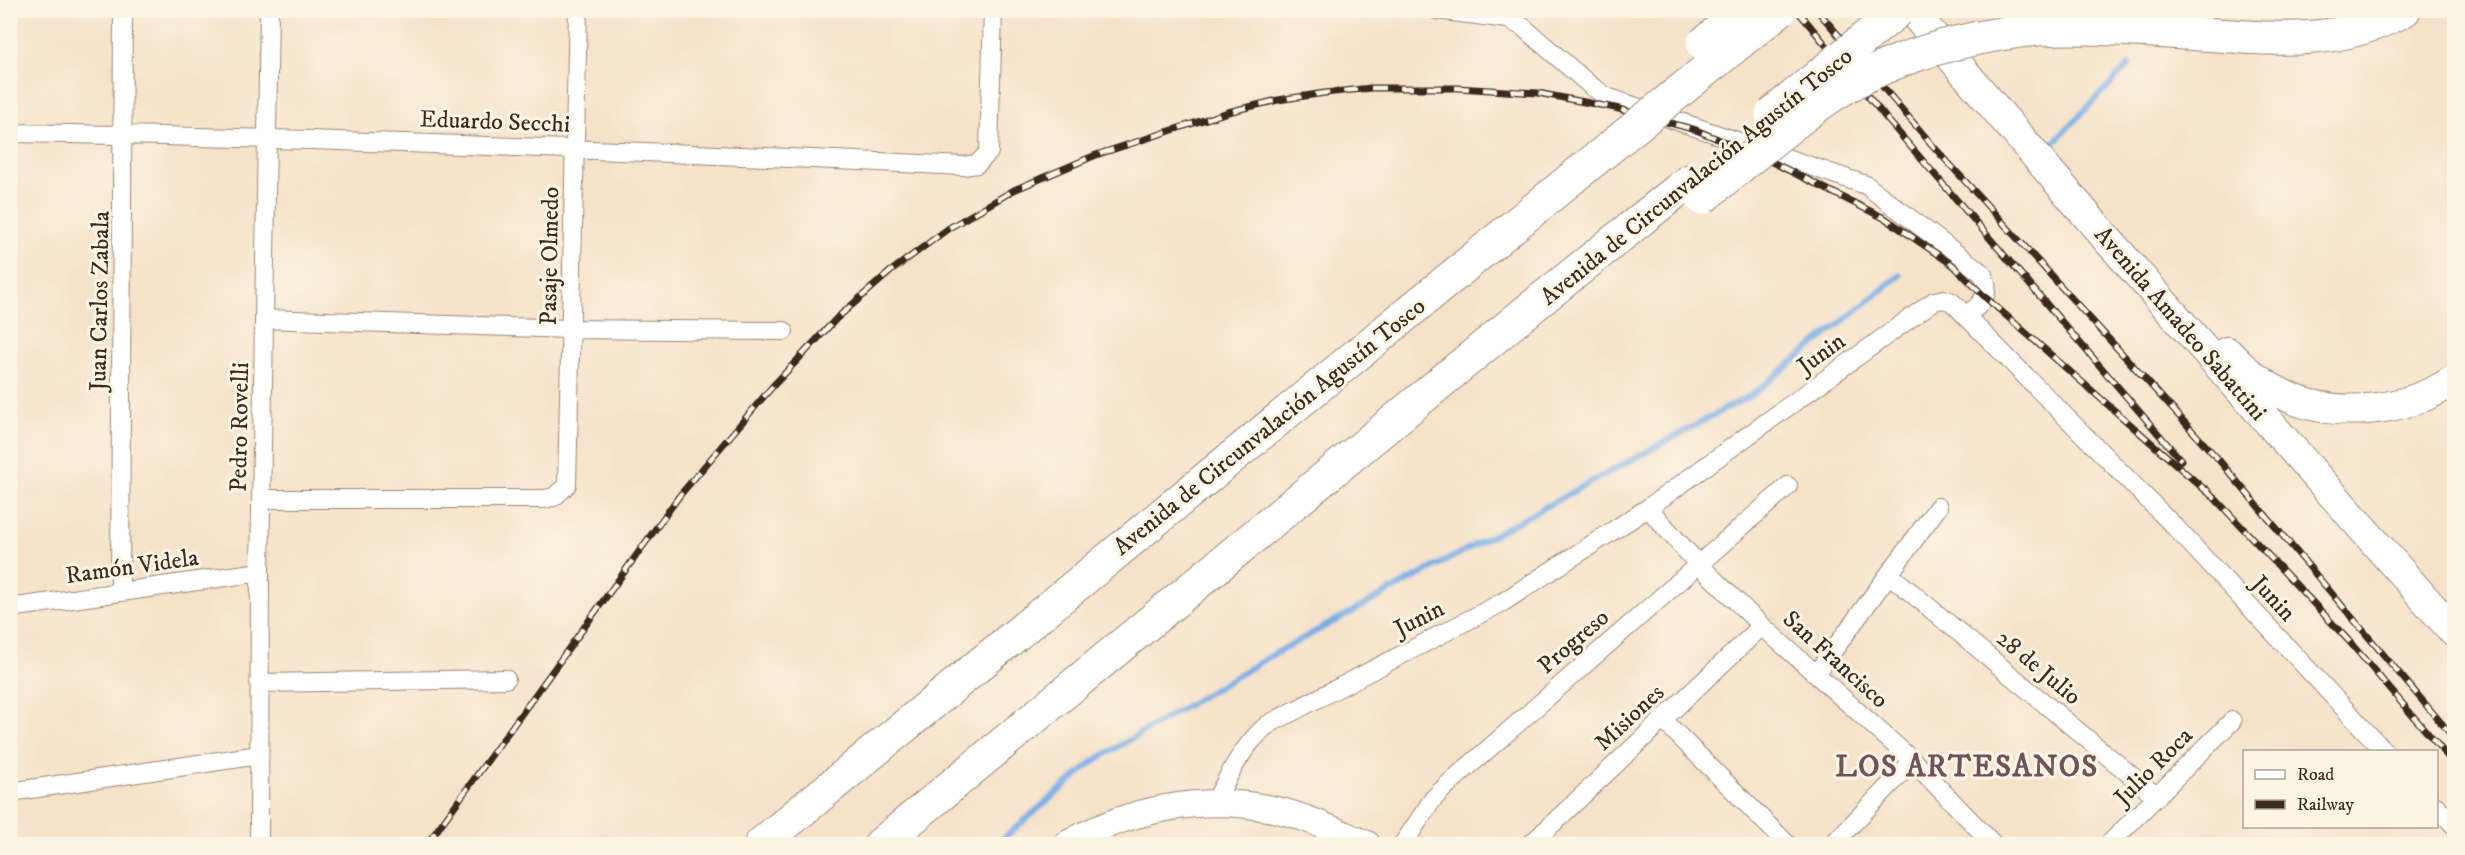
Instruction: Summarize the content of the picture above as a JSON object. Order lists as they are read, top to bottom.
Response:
{
  "streets": {
    "highway": ["Avenida de Circunvalación Agustín Tosco"],
    "main road": ["Avenida Amadeo Sabattini"],
    "street": [
      "Eduardo Secchi",
      "Pasaje Olmedo",
      "Juan Carlos Zabala",
      "Junin",
      "Pedro Rovelli",
      "Ramón Videla",
      "Progreso",
      "San Francisco",
      "28 de Julio",
      "Misiones",
      "Julio Roca"
    ]
  },
  "crossings": [
    ["Eduardo Secchi", "Pasaje Olmedo"],
    ["Eduardo Secchi", "Juan Carlos Zabala"],
    ["Eduardo Secchi", "Pedro Rovelli"],
    ["Avenida de Circunvalación Agustín Tosco", "Avenida Amadeo Sabattini"],
    ["Pasaje Olmedo", "Pedro Rovelli"],
    ["Juan Carlos Zabala", "Ramón Videla"],
    ["Junin", "San Francisco"],
    ["Pedro Rovelli", "Ramón Videla"],
    ["Progreso", "San Francisco"],
    ["San Francisco", "Misiones"],
    ["28 de Julio", "Julio Roca"]
  ],
  "districts": ["LOS ARTESANOS"],
  "legend": ["Road", "Railway"]
}
